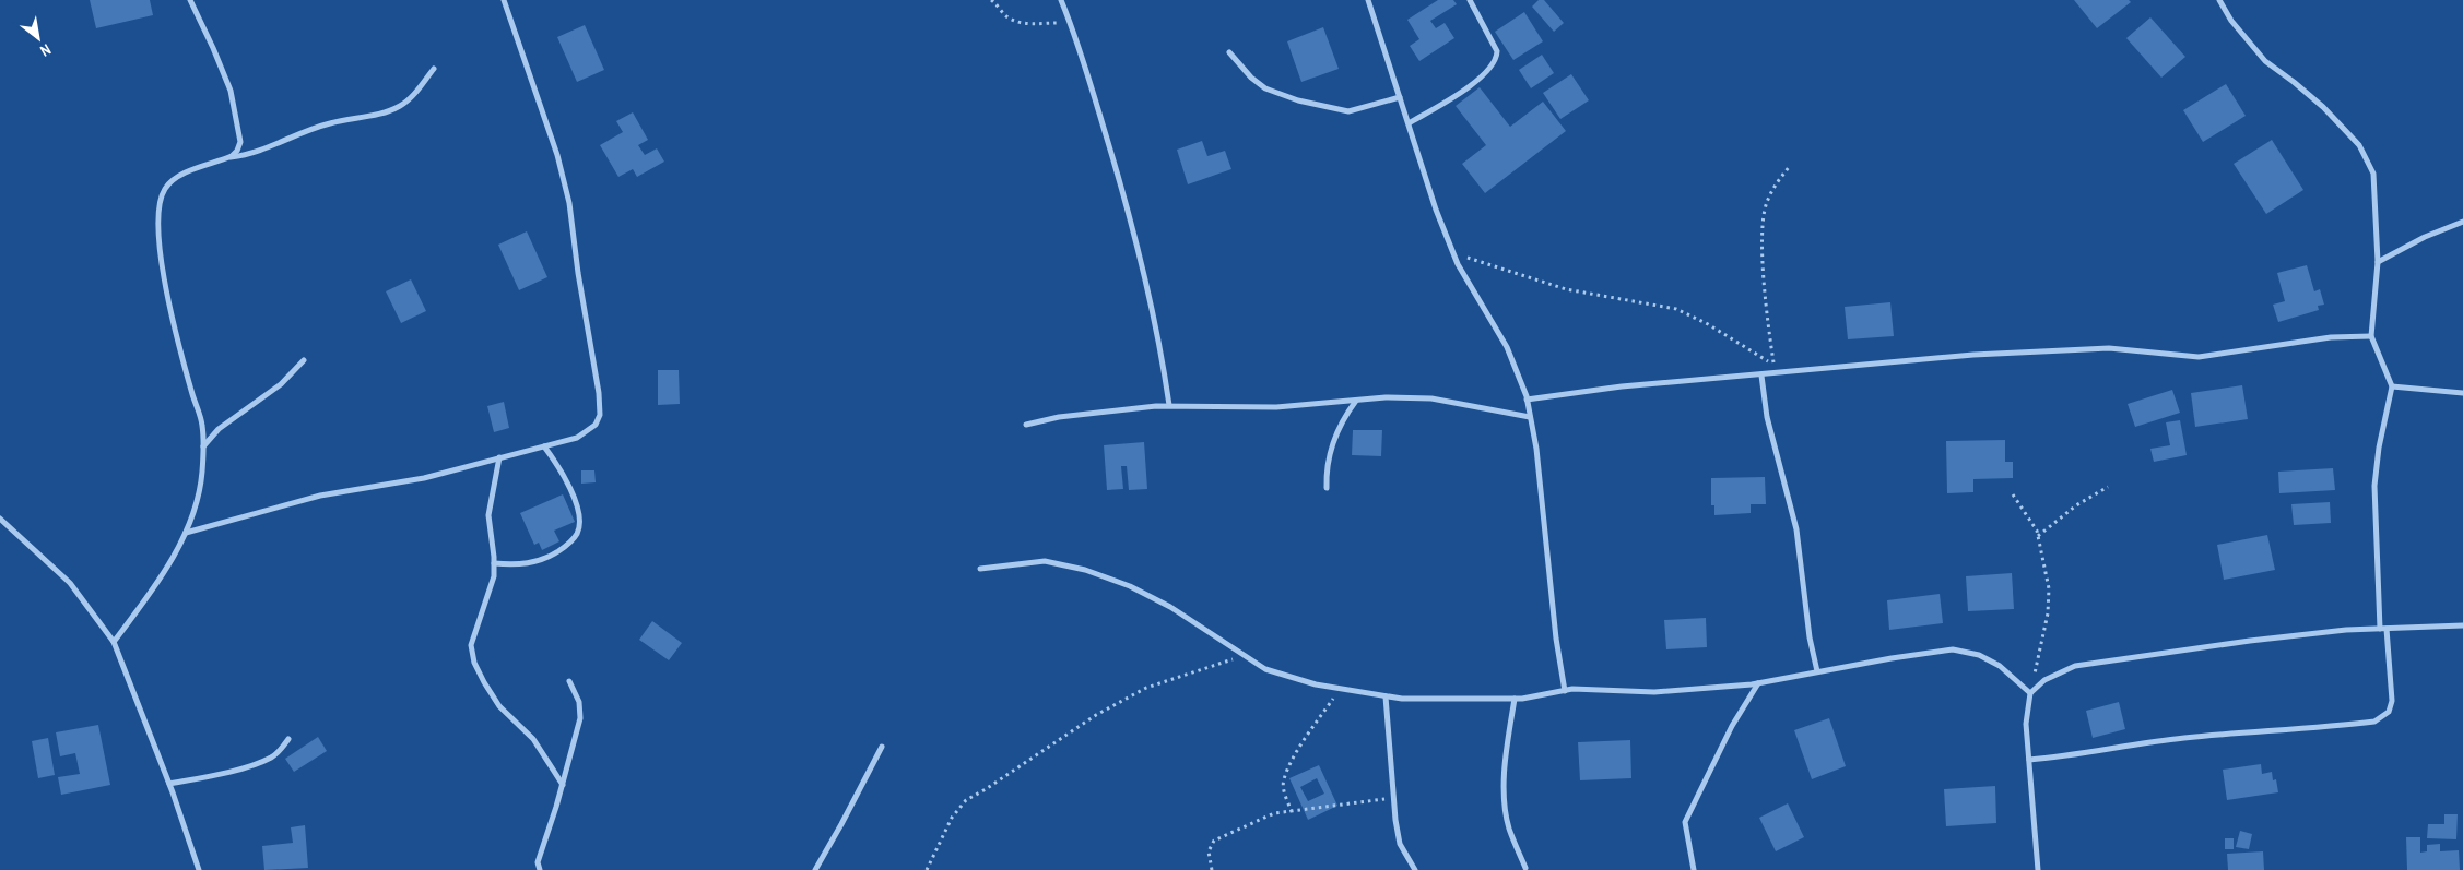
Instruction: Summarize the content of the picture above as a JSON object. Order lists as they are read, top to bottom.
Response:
{
  "north": "bottom right"
}
